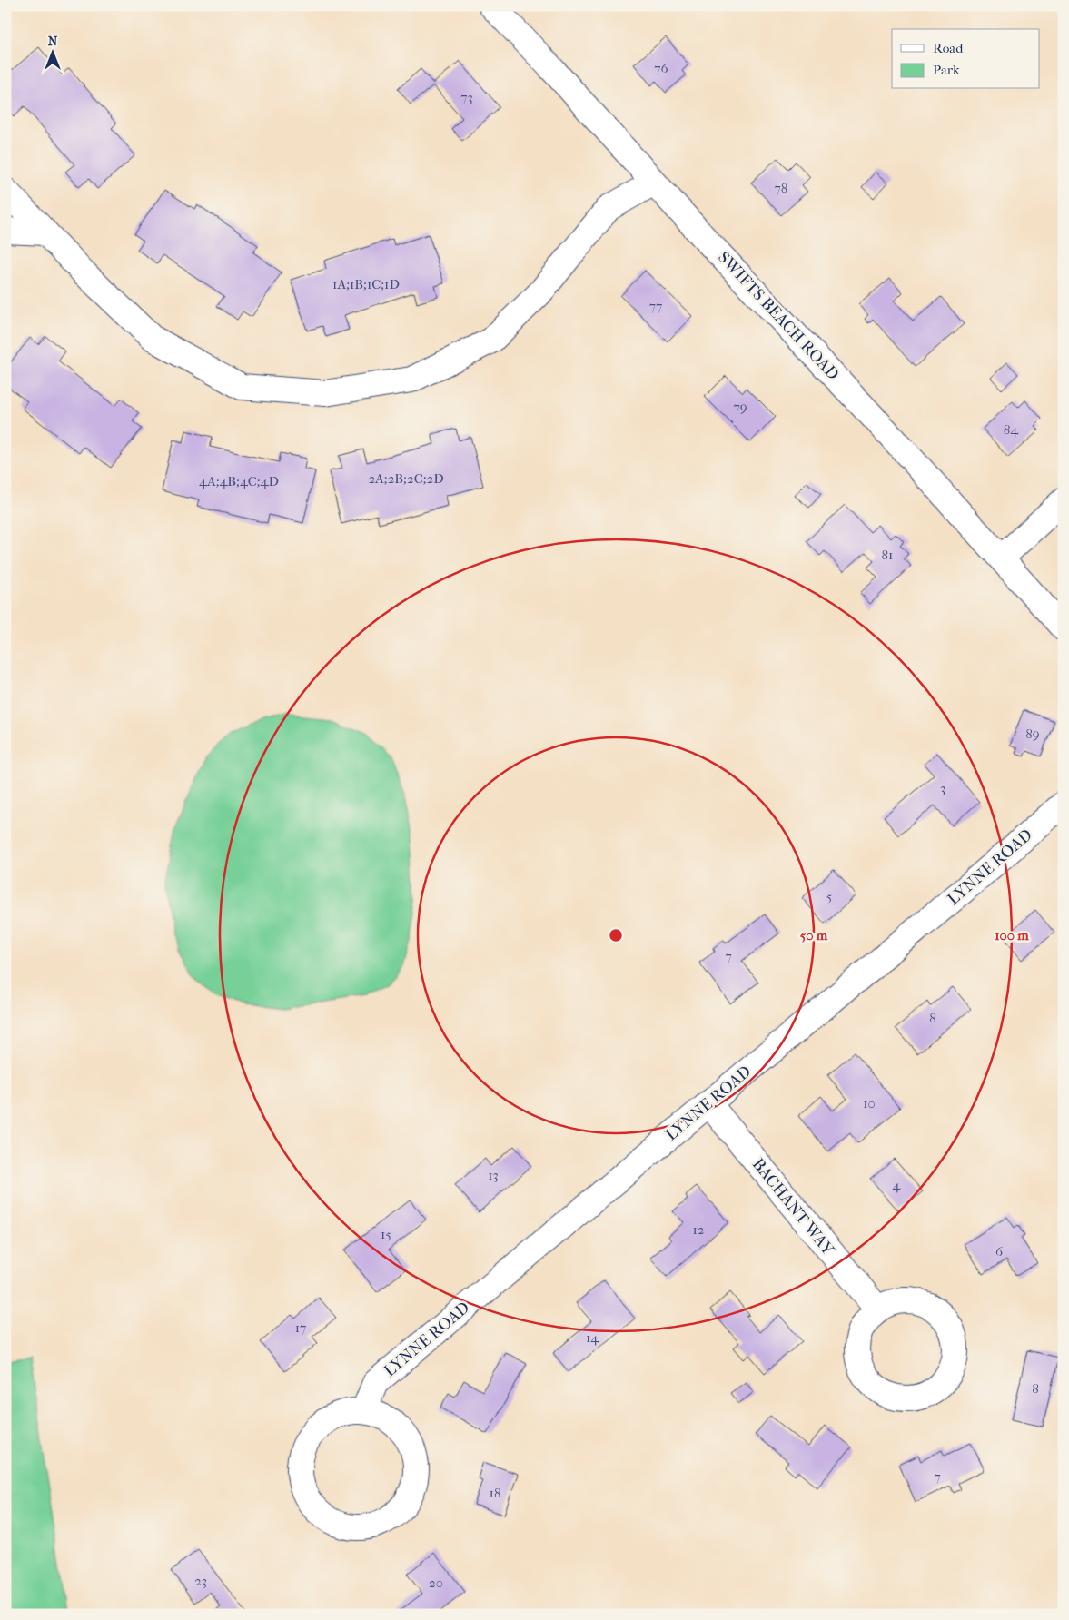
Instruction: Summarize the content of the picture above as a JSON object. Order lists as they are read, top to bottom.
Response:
{
  "streets": {
    "street": ["SWIFTS BEACH ROAD", "LYNNE ROAD", "BACHANT WAY"]
  },
  "crossings": [
    ["LYNNE ROAD", "BACHANT WAY"]
  ],
  "house_numbers": [
    "76",
    "73",
    "78",
    "1A;1B;1C;1D",
    "77",
    "79",
    "84",
    "2A;2B;2C;2D",
    "4A;4B;4C;4D",
    "81",
    "89",
    "3",
    "5",
    "7",
    "8",
    "10",
    "13",
    "4",
    "12",
    "15",
    "6",
    "17",
    "14",
    "8",
    "7",
    "18",
    "23",
    "20"
  ],
  "legend": ["Road", "Park"],
  "north": "top",
  "rings": ["50 m", "100 m"]
}
